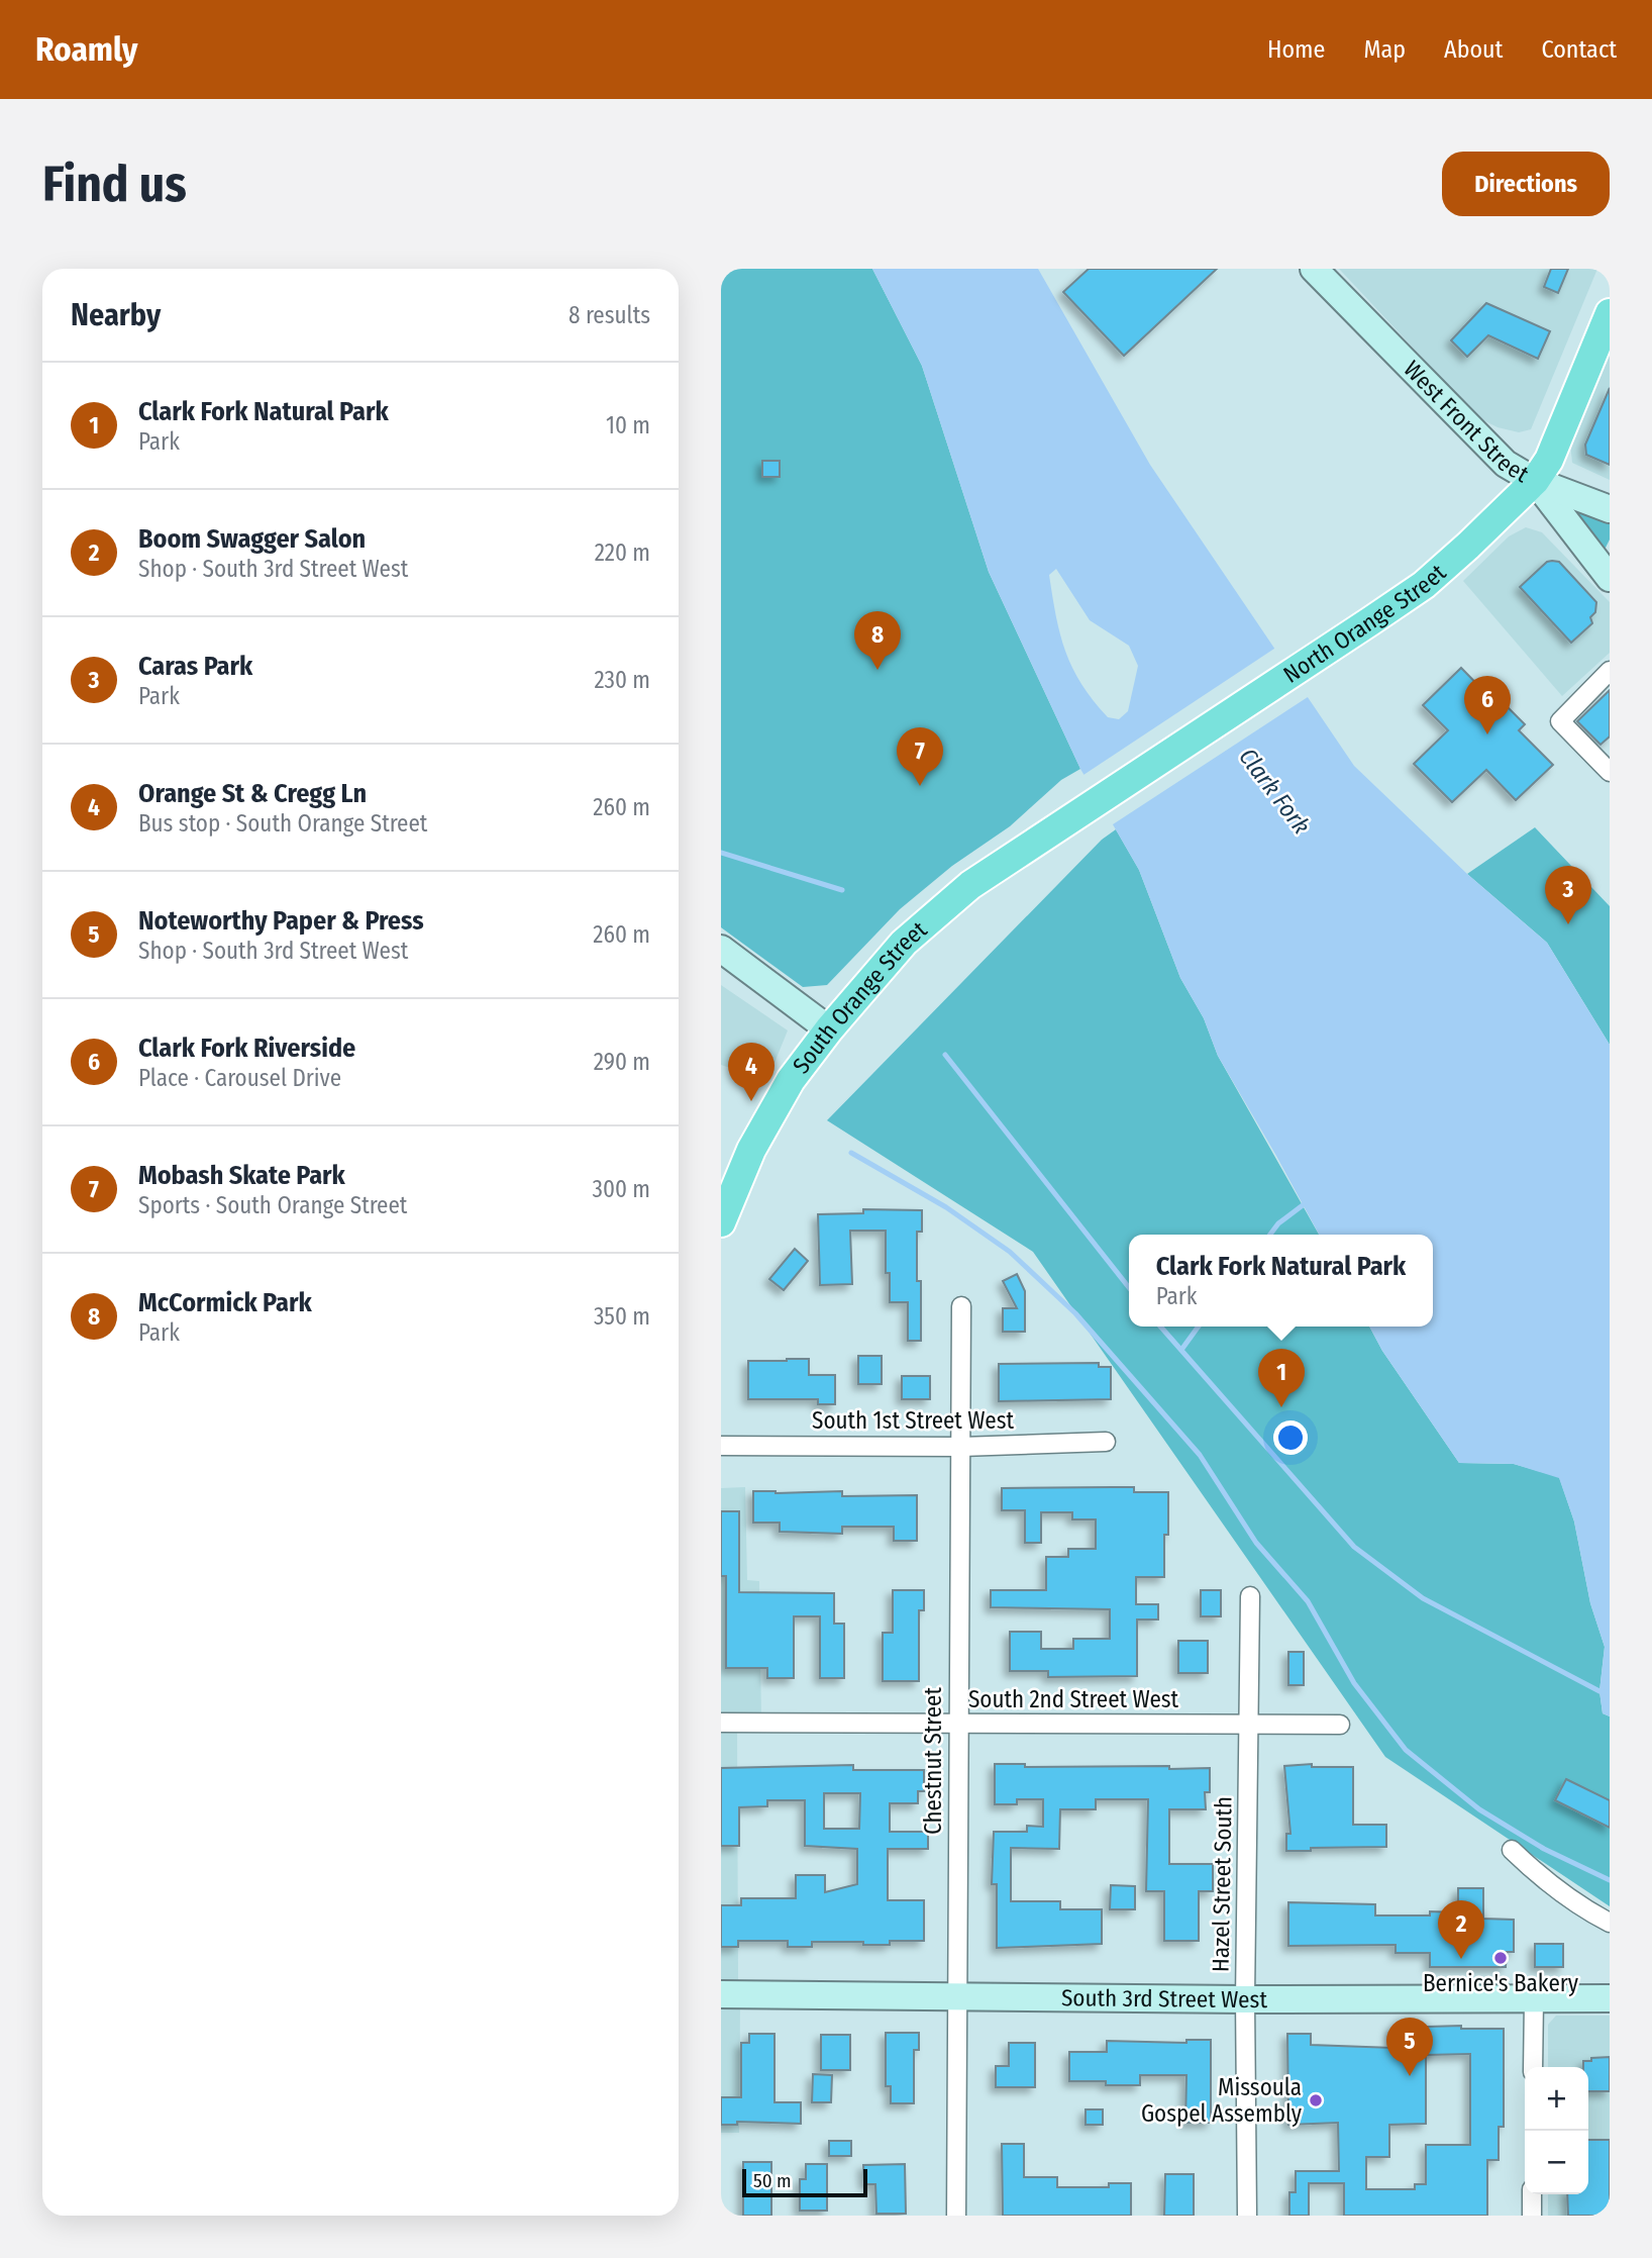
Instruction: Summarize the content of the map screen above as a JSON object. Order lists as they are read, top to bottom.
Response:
{
  "streets": {
    "main road": ["North Orange Street", "South Orange Street"],
    "street": [
      "West Front Street",
      "South 1st Street West",
      "South 2nd Street West",
      "Chestnut Street",
      "Hazel Street South",
      "South 3rd Street West"
    ]
  },
  "crossings": [
    ["West Front Street", "North Orange Street"],
    ["North Orange Street", "South Orange Street"],
    ["South 1st Street West", "Chestnut Street"],
    ["South 2nd Street West", "Chestnut Street"],
    ["South 2nd Street West", "Hazel Street South"],
    ["Chestnut Street", "South 3rd Street West"],
    ["Hazel Street South", "South 3rd Street West"]
  ],
  "water": ["Clark Fork"],
  "places": ["Bernice's Bakery", "Missoula Gospel Assembly"],
  "scale_bar": "50 m",
  "page": {
    "header": "Roamly",
    "nav": [
      "Home",
      "Map",
      "About",
      "Contact"
    ],
    "buttons": "Directions",
    "title": "Find us",
    "heading": ["Nearby", "8 results"],
    "list": [
      {
        "mark": "1",
        "name": "Clark Fork Natural Park",
        "note": "Park",
        "value": "10 m"
      },
      {
        "mark": "2",
        "name": "Boom Swagger Salon",
        "note": "Shop · South 3rd Street West",
        "value": "220 m"
      },
      {
        "mark": "3",
        "name": "Caras Park",
        "note": "Park",
        "value": "230 m"
      },
      {
        "mark": "4",
        "name": "Orange St & Cregg Ln",
        "note": "Bus stop · South Orange Street",
        "value": "260 m"
      },
      {
        "mark": "5",
        "name": "Noteworthy Paper & Press",
        "note": "Shop · South 3rd Street West",
        "value": "260 m"
      },
      {
        "mark": "6",
        "name": "Clark Fork Riverside",
        "note": "Place · Carousel Drive",
        "value": "290 m"
      },
      {
        "mark": "7",
        "name": "Mobash Skate Park",
        "note": "Sports · South Orange Street",
        "value": "300 m"
      },
      {
        "mark": "8",
        "name": "McCormick Park",
        "note": "Park",
        "value": "350 m"
      }
    ],
    "pins": [
      "8",
      "6",
      "7",
      "3",
      "4",
      "1",
      "2",
      "5"
    ],
    "popup": ["Clark Fork Natural Park", "Park"],
    "map_buttons": ["+", "−"],
    "scale": "50 m"
  }
}
